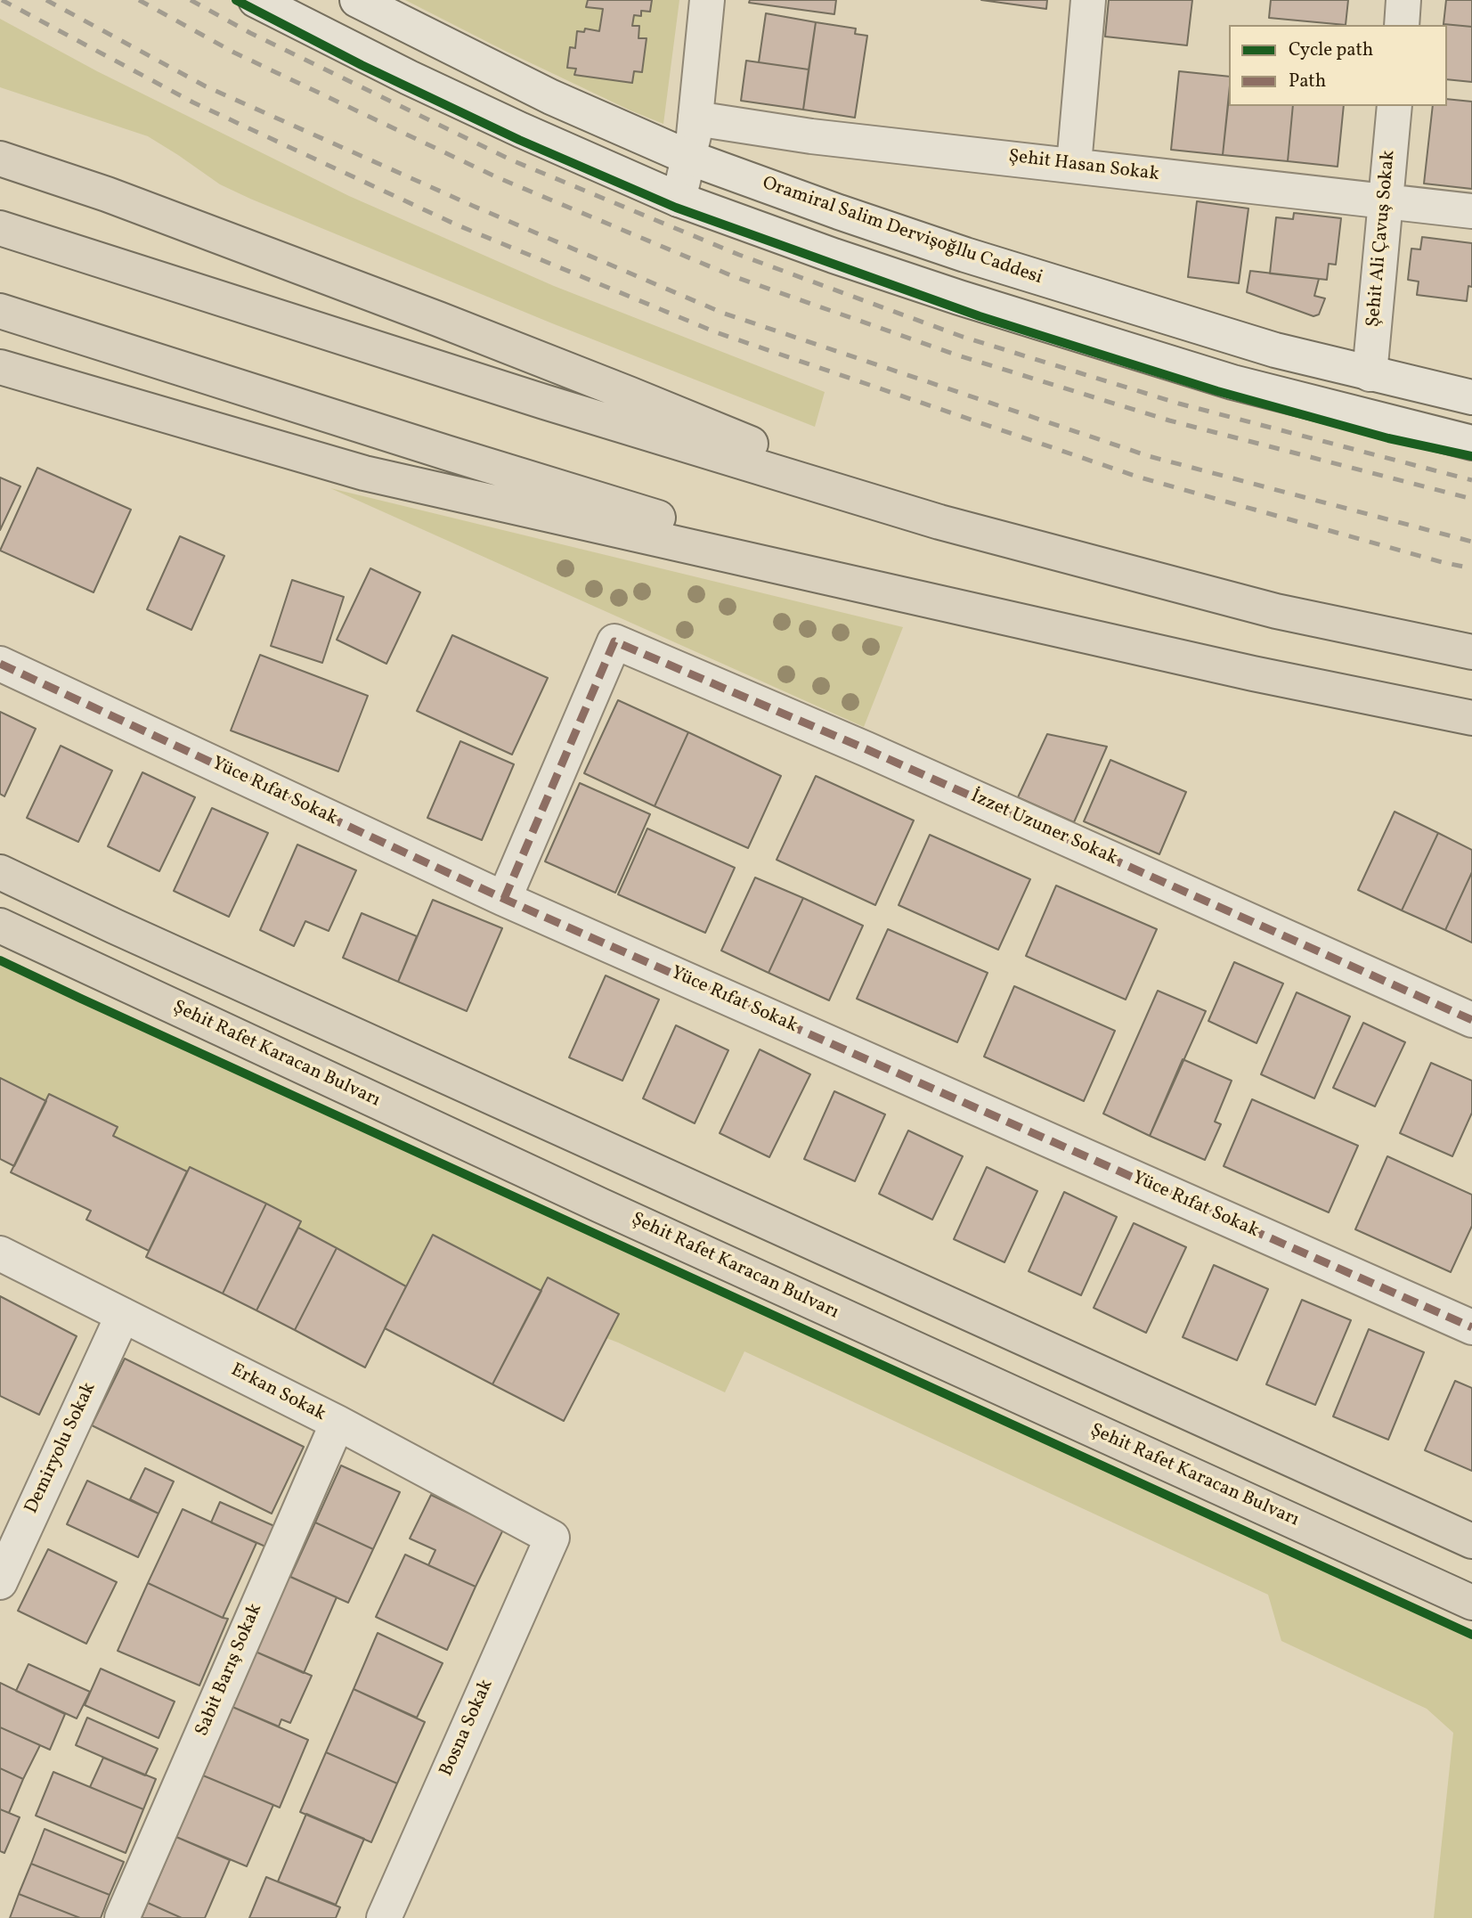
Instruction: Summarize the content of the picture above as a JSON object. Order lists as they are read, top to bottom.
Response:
{
  "streets": {
    "main road": ["Şehit Rafet Karacan Bulvarı"],
    "street": [
      "Şehit Hasan Sokak",
      "Oramiral Salim Dervişoğllu Caddesi",
      "Şehit Ali Çavuş Sokak",
      "Yüce Rıfat Sokak",
      "İzzet Uzuner Sokak",
      "Erkan Sokak",
      "Demiryolu Sokak",
      "Sabit Barış Sokak",
      "Bosna Sokak"
    ]
  },
  "crossings": [
    ["Şehit Hasan Sokak", "Şehit Ali Çavuş Sokak"],
    ["Oramiral Salim Dervişoğllu Caddesi", "Şehit Ali Çavuş Sokak"],
    ["Yüce Rıfat Sokak", "İzzet Uzuner Sokak"],
    ["Erkan Sokak", "Demiryolu Sokak"],
    ["Erkan Sokak", "Sabit Barış Sokak"],
    ["Erkan Sokak", "Bosna Sokak"]
  ],
  "legend": ["Cycle path", "Path"]
}
